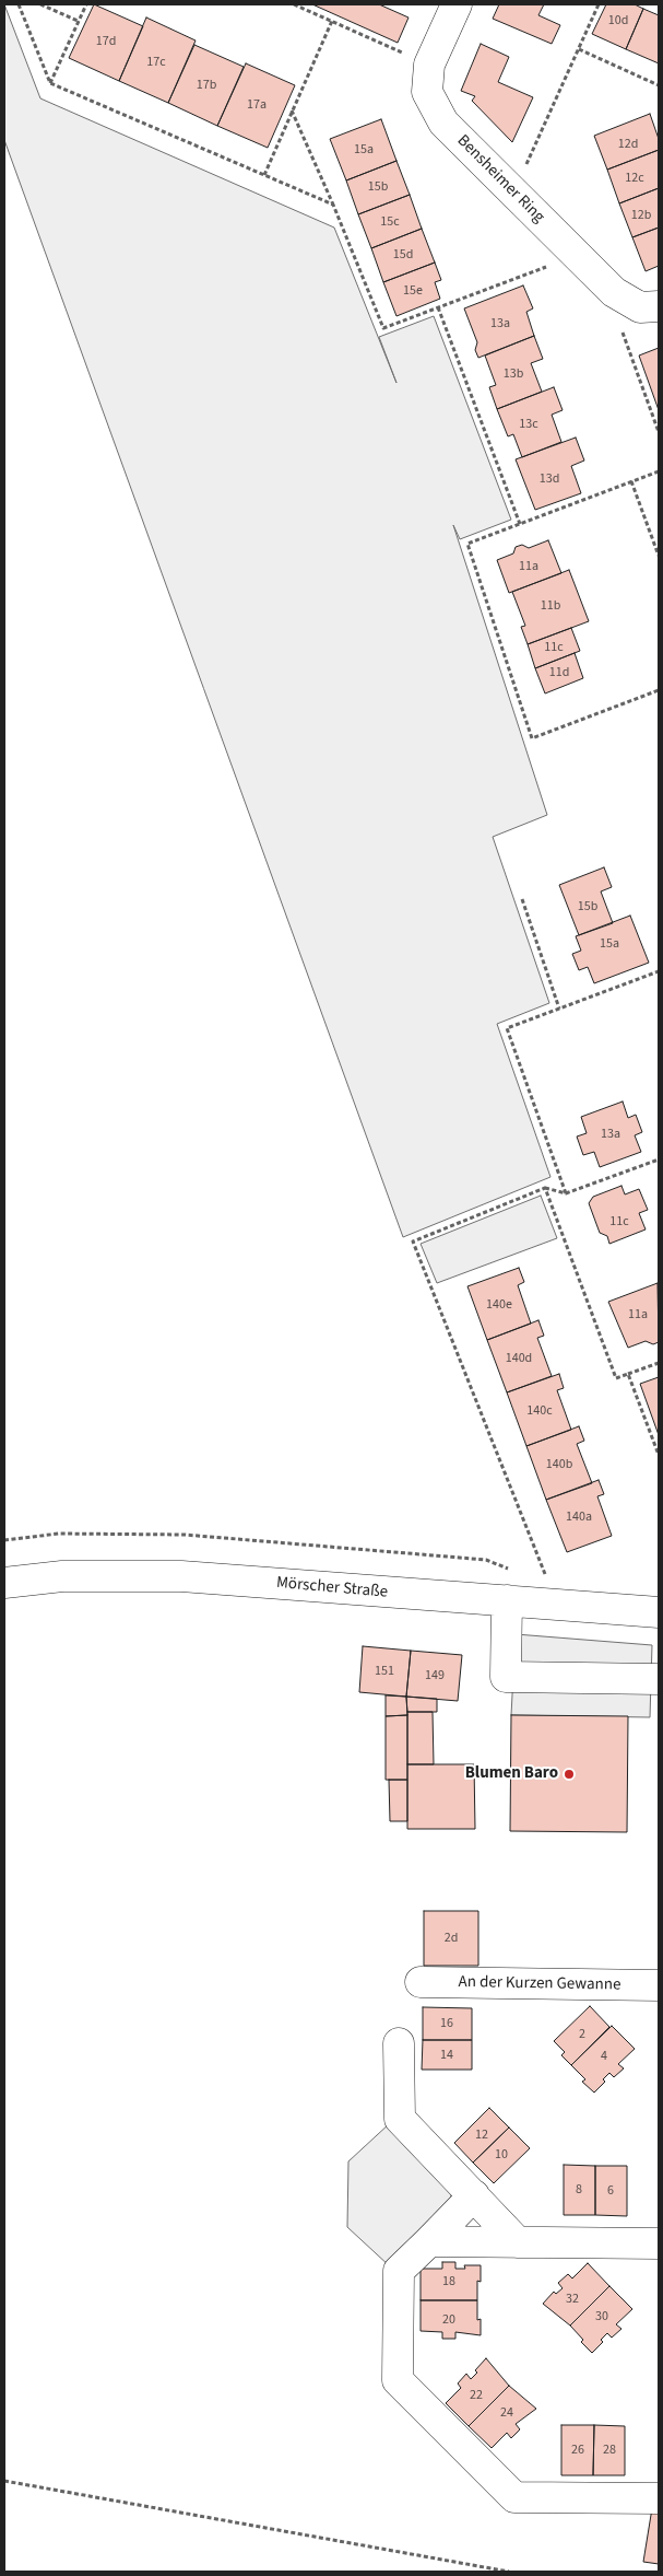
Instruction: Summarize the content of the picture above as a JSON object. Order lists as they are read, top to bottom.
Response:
{
  "streets": {
    "street": ["Bensheimer Ring", "Mörscher Straße", "An der Kurzen Gewanne"]
  },
  "places": ["Blumen Baro"],
  "house_numbers": [
    "10d",
    "17d",
    "17c",
    "17b",
    "17a",
    "12d",
    "15a",
    "12c",
    "15b",
    "12b",
    "15c",
    "15d",
    "15e",
    "13a",
    "13b",
    "13c",
    "13d",
    "11a",
    "11b",
    "11c",
    "11d",
    "15b",
    "15a",
    "13a",
    "11c",
    "140e",
    "11a",
    "140d",
    "140c",
    "140b",
    "140a",
    "151",
    "149",
    "2d",
    "16",
    "2",
    "14",
    "4",
    "12",
    "10",
    "8",
    "6",
    "18",
    "32",
    "30",
    "20",
    "22",
    "24",
    "26",
    "28"
  ]
}
